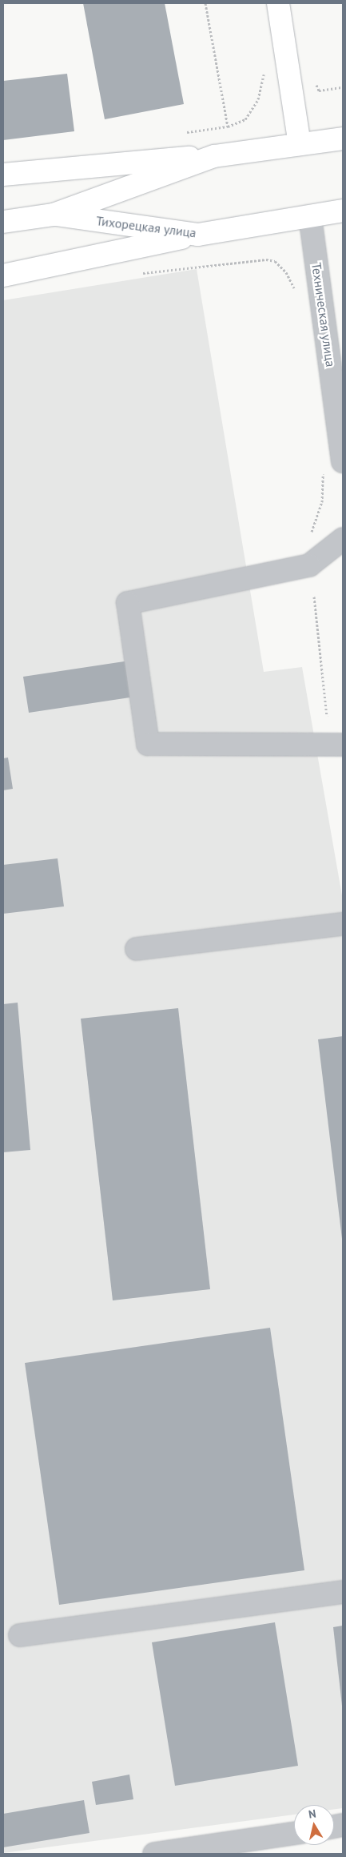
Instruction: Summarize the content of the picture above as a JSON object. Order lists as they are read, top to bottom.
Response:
{
  "streets": {
    "main road": ["Тихорецкая улица"],
    "street": ["Техническая улица"]
  },
  "crossings": [
    ["Тихорецкая улица", "Техническая улица"]
  ],
  "north": "top"
}
